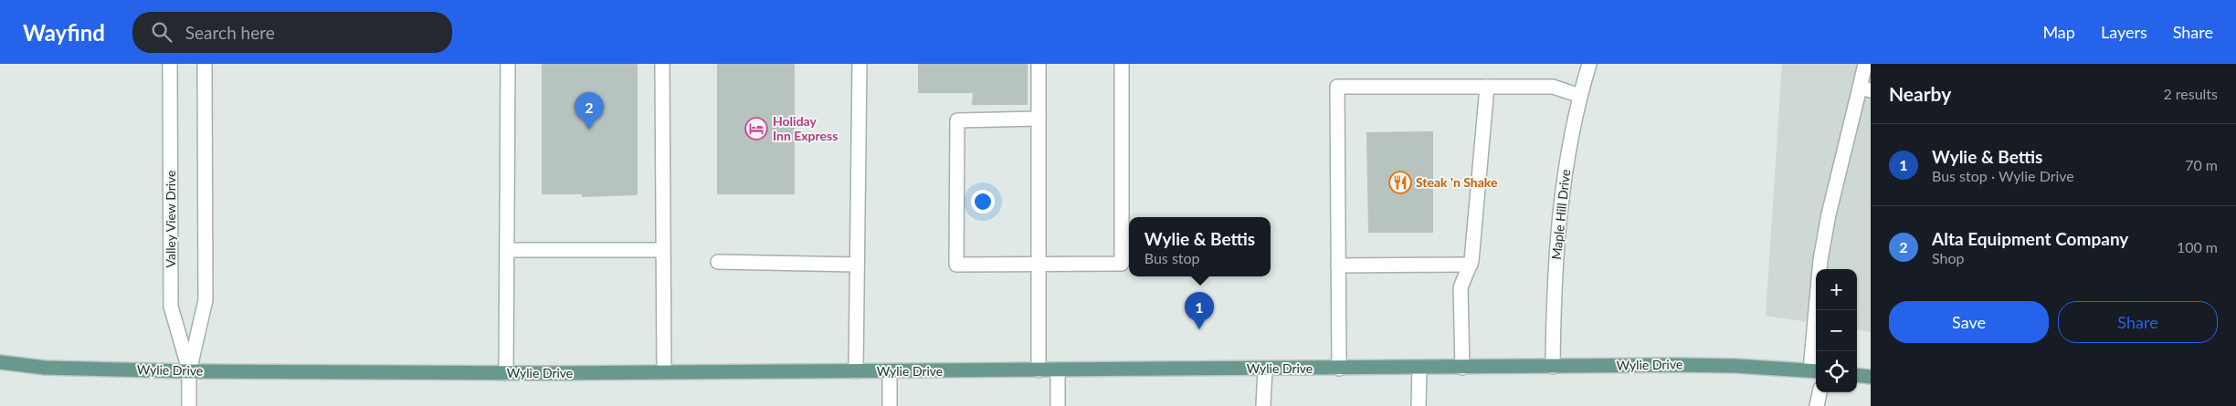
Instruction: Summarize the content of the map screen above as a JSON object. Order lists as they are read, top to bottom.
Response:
{
  "streets": {
    "main road": ["Wylie Drive"],
    "street": ["Maple Hill Drive", "Valley View Drive"]
  },
  "crossings": [
    ["Maple Hill Drive", "Wylie Drive"],
    ["Valley View Drive", "Wylie Drive"]
  ],
  "places": {
    "hotel": ["Holiday Inn Express"],
    "restaurant": ["Steak 'n Shake"]
  },
  "page": {
    "header": "Wayfind",
    "search": "Search here",
    "nav": ["Map", "Layers", "Share"],
    "heading": ["Nearby", "2 results"],
    "pins": ["2", "1"],
    "list": [
      {
        "mark": "1",
        "name": "Wylie & Bettis",
        "note": "Bus stop · Wylie Drive",
        "value": "70 m"
      },
      {
        "mark": "2",
        "name": "Alta Equipment Company",
        "note": "Shop",
        "value": "100 m"
      }
    ],
    "popup": ["Wylie & Bettis", "Bus stop"],
    "map_buttons": ["+", "−"],
    "buttons": ["Save", "Share"]
  }
}
